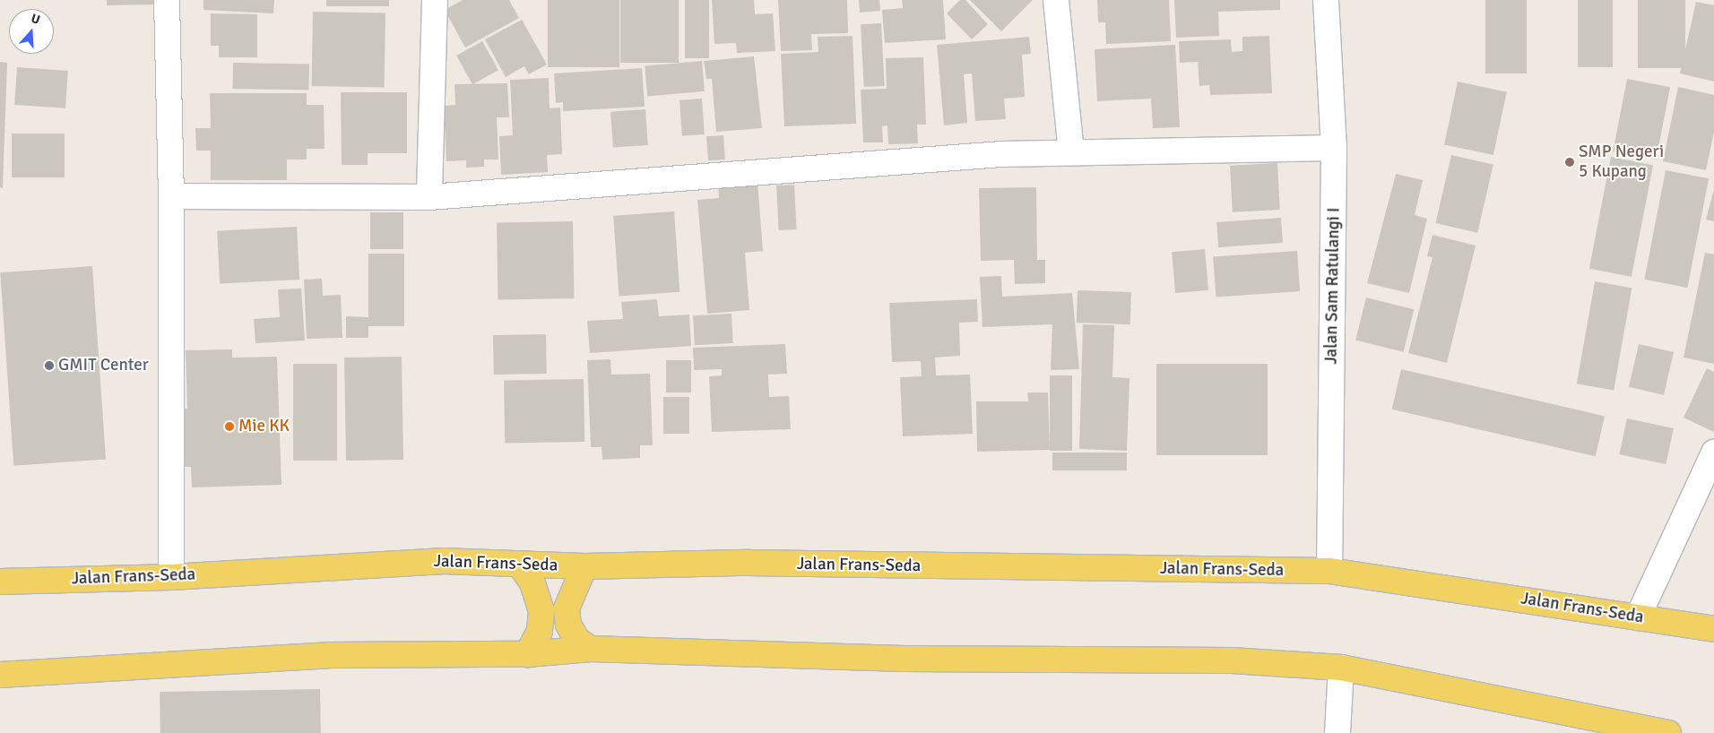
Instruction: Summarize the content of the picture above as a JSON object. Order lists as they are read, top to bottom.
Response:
{
  "streets": {
    "main road": ["Jalan Frans-Seda"],
    "street": ["Jalan Sam Ratulangi I"]
  },
  "crossings": [
    ["Jalan Sam Ratulangi I", "Jalan Frans-Seda"]
  ],
  "places": ["SMP Negeri 5 Kupang", "GMIT Center", "Mie KK"],
  "north": "top"
}
